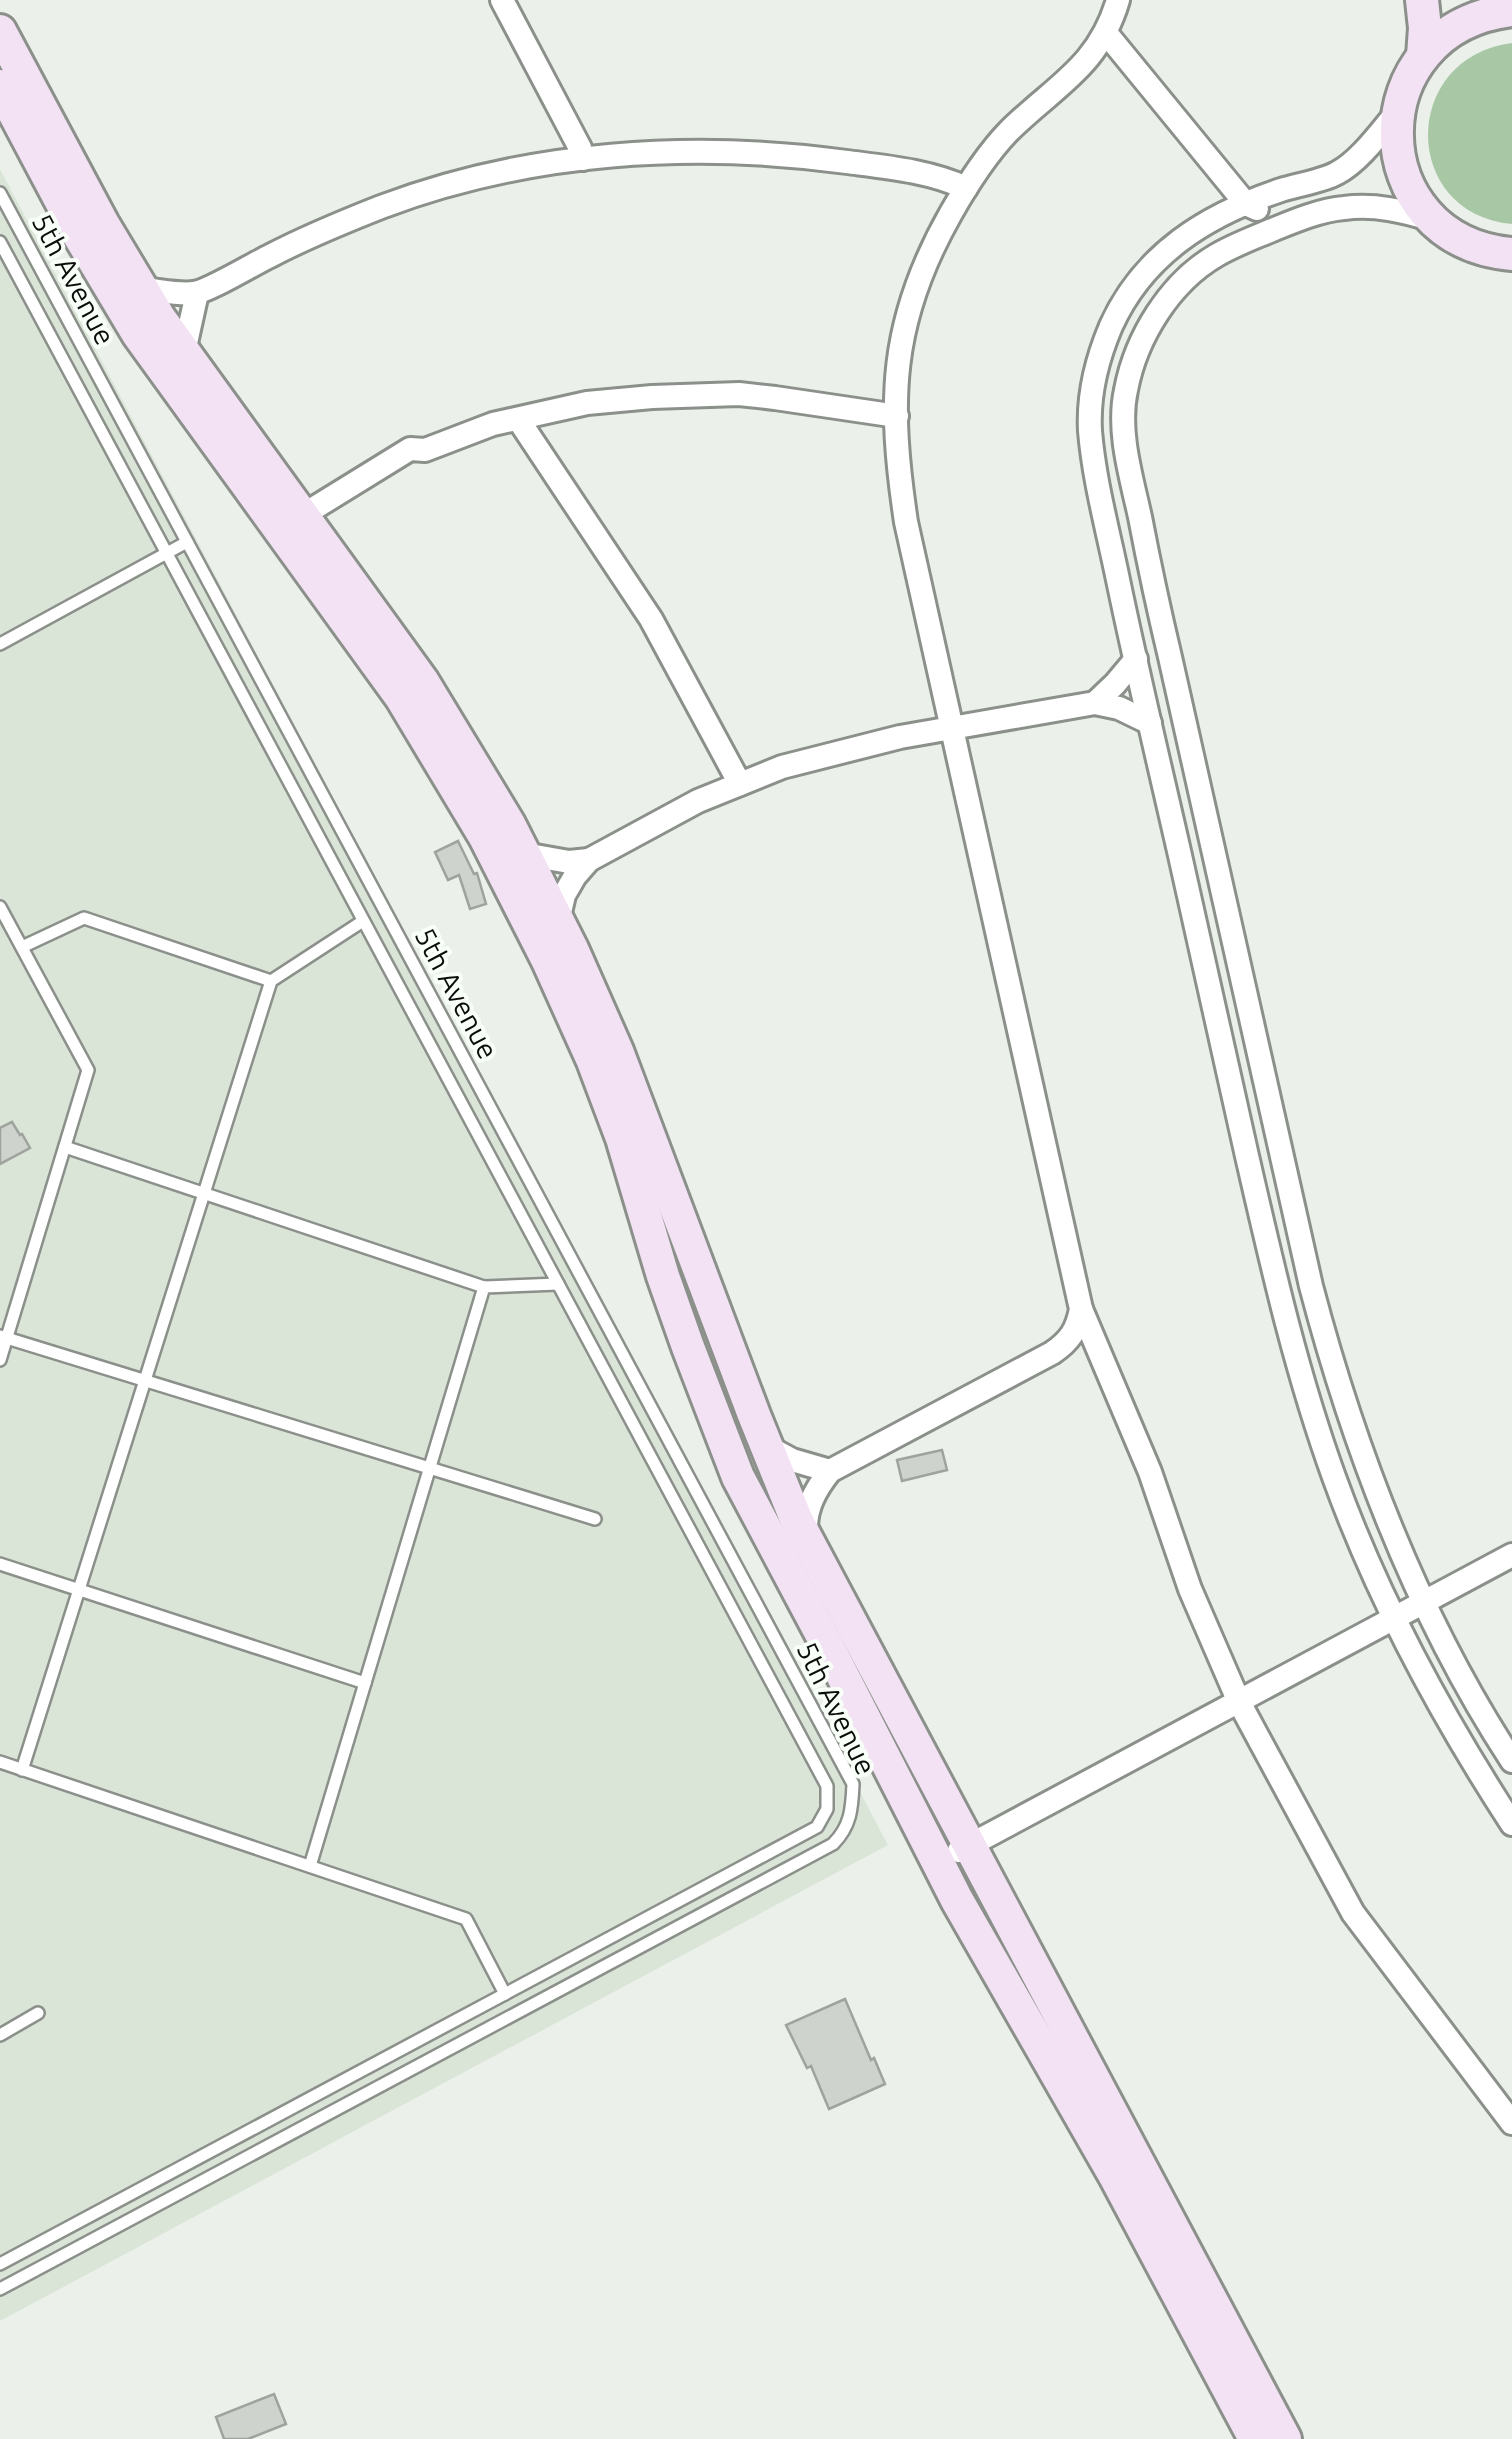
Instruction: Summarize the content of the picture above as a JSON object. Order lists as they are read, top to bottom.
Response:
{
  "streets": {
    "lane": ["5th Avenue"]
  }
}
